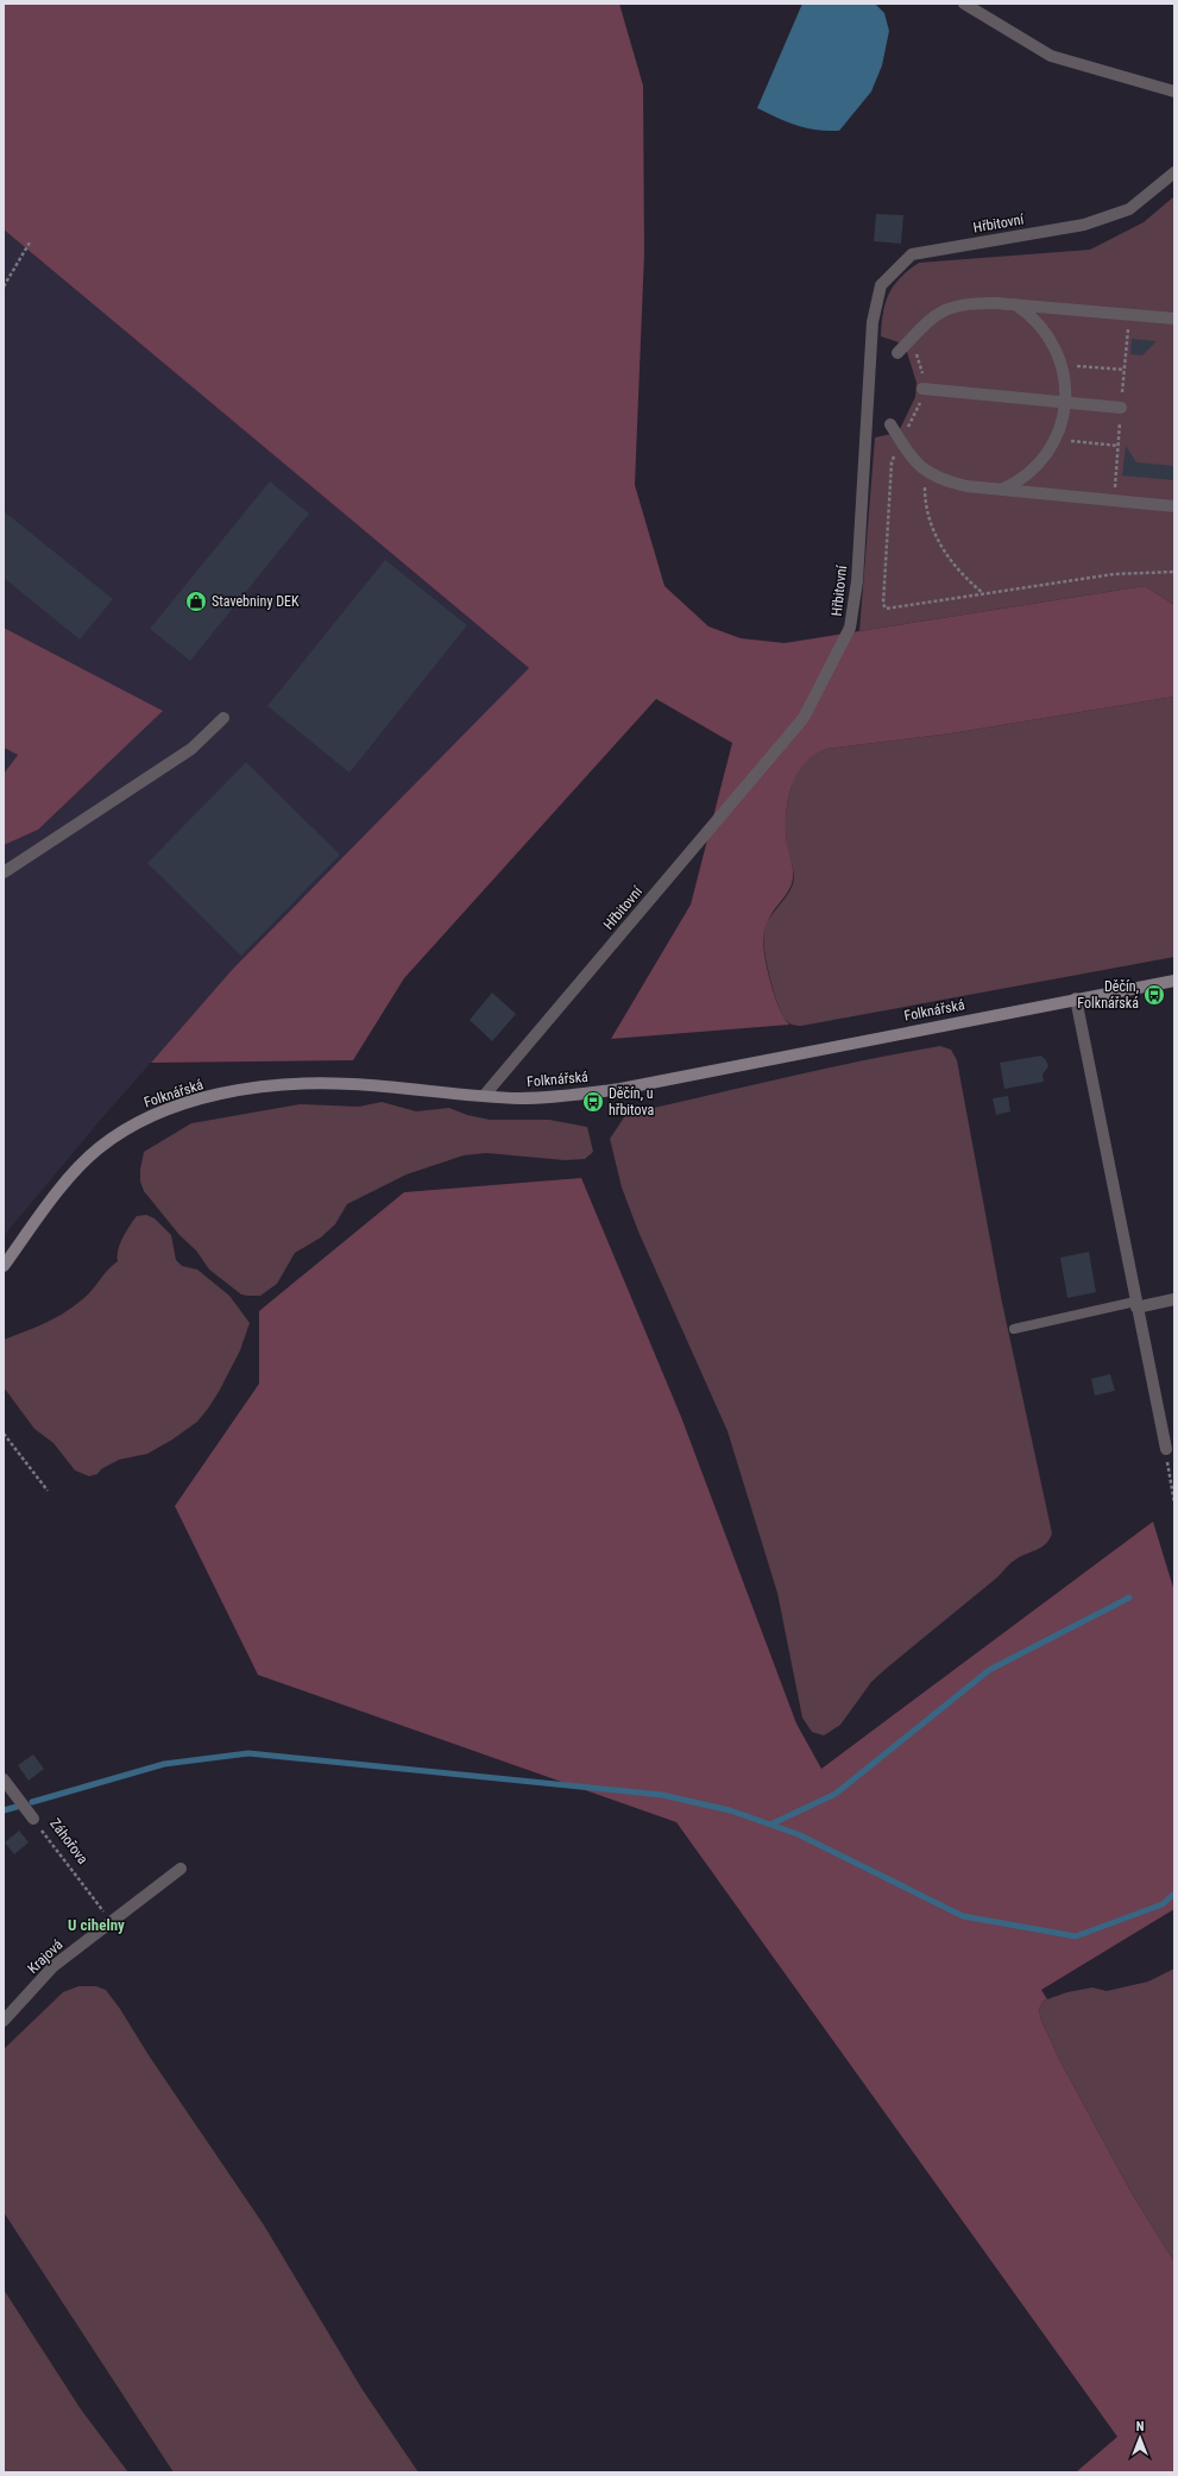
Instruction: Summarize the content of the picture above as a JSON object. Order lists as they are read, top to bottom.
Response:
{
  "streets": {
    "street": [
      "Hřbitovní",
      "Folknářská",
      "Záhořova",
      "Krajová"
    ]
  },
  "crossings": [
    ["Hřbitovní", "Folknářská"],
    ["Záhořova", "Krajová"]
  ],
  "districts": ["U cihelny"],
  "places": {
    "shop": ["Stavebniny DEK"],
    "bus stop": ["Děčín, Folknářská", "Děčín, u hřbitova"]
  },
  "north": "top"
}
